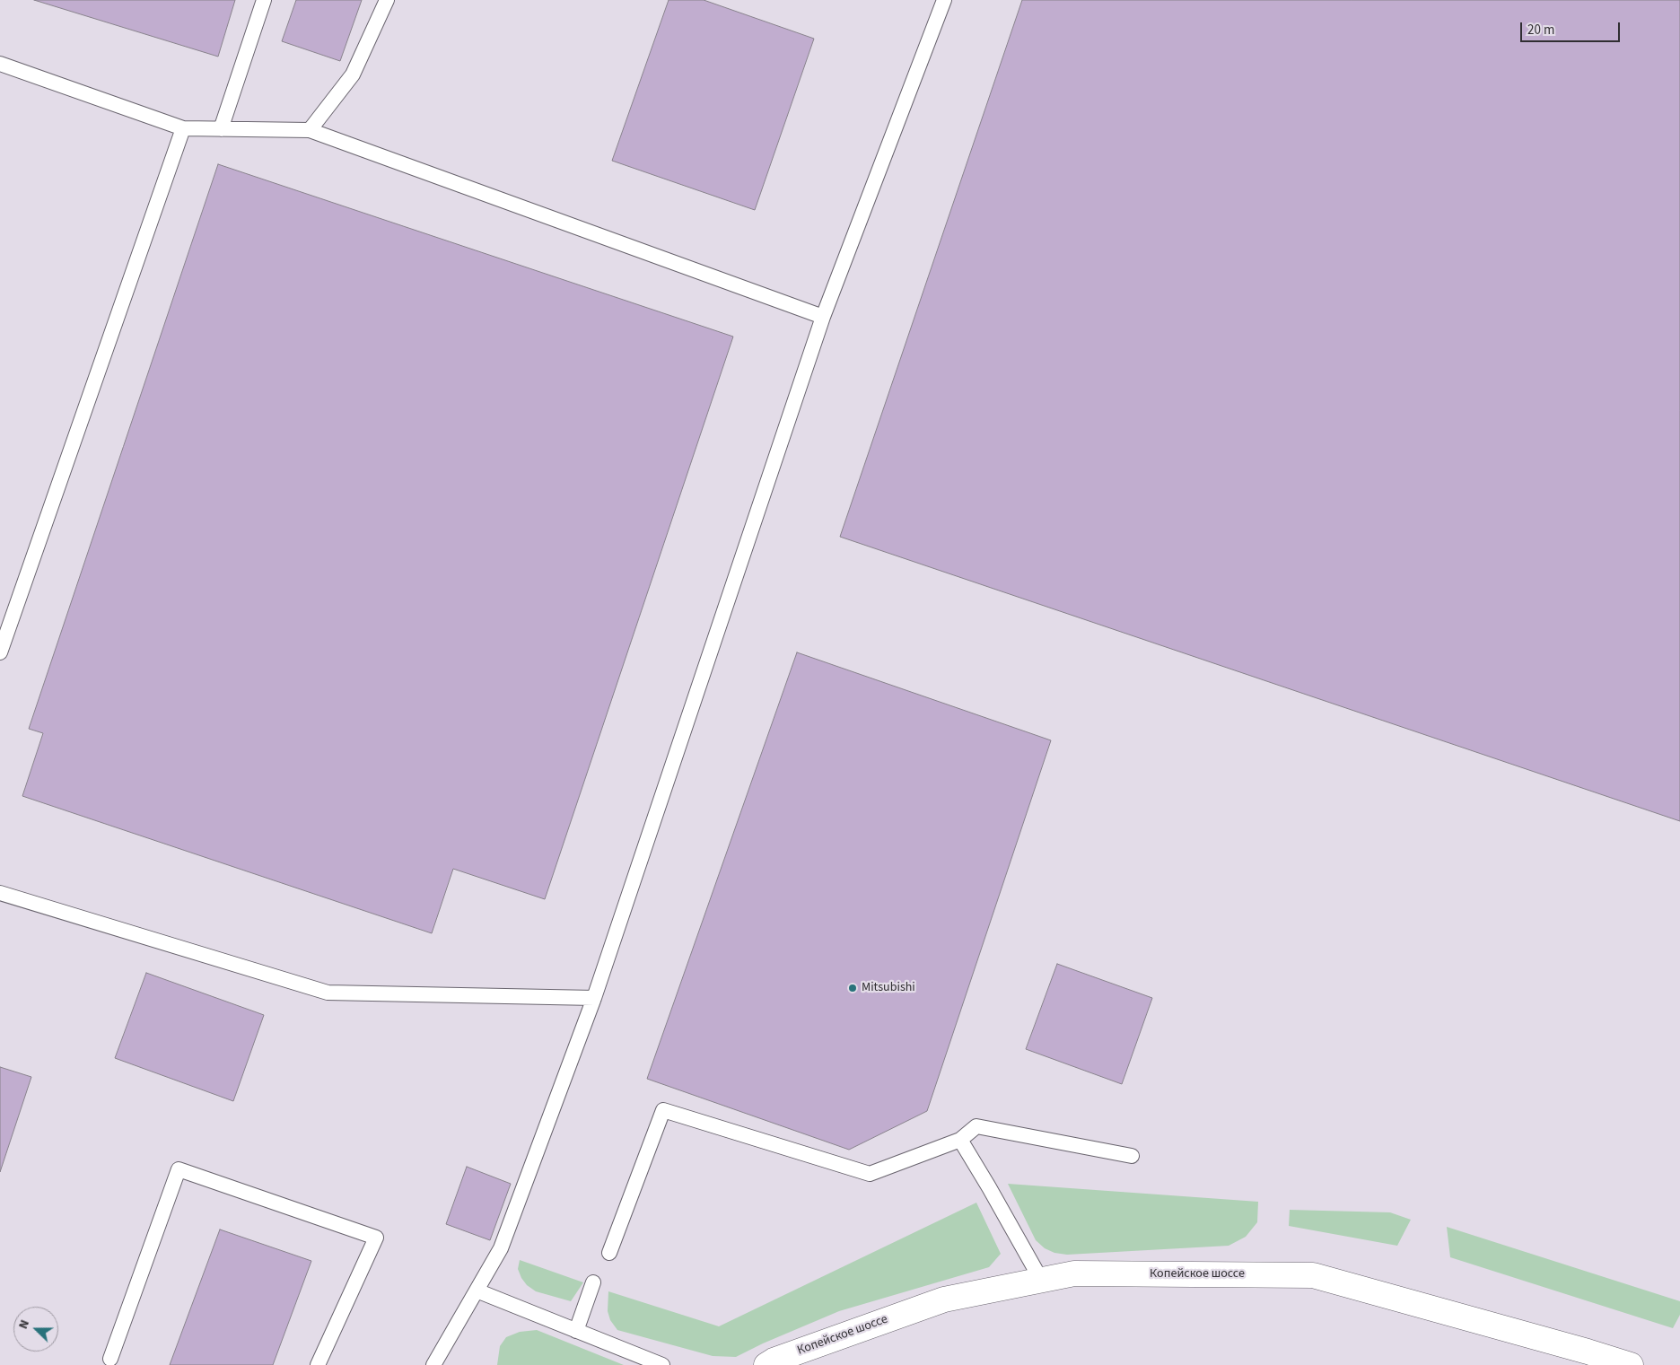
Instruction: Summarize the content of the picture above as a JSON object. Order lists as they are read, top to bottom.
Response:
{
  "streets": {
    "street": ["Копейское шоссе"]
  },
  "places": ["Mitsubishi"],
  "scale_bar": "20 m",
  "north": "left"
}
